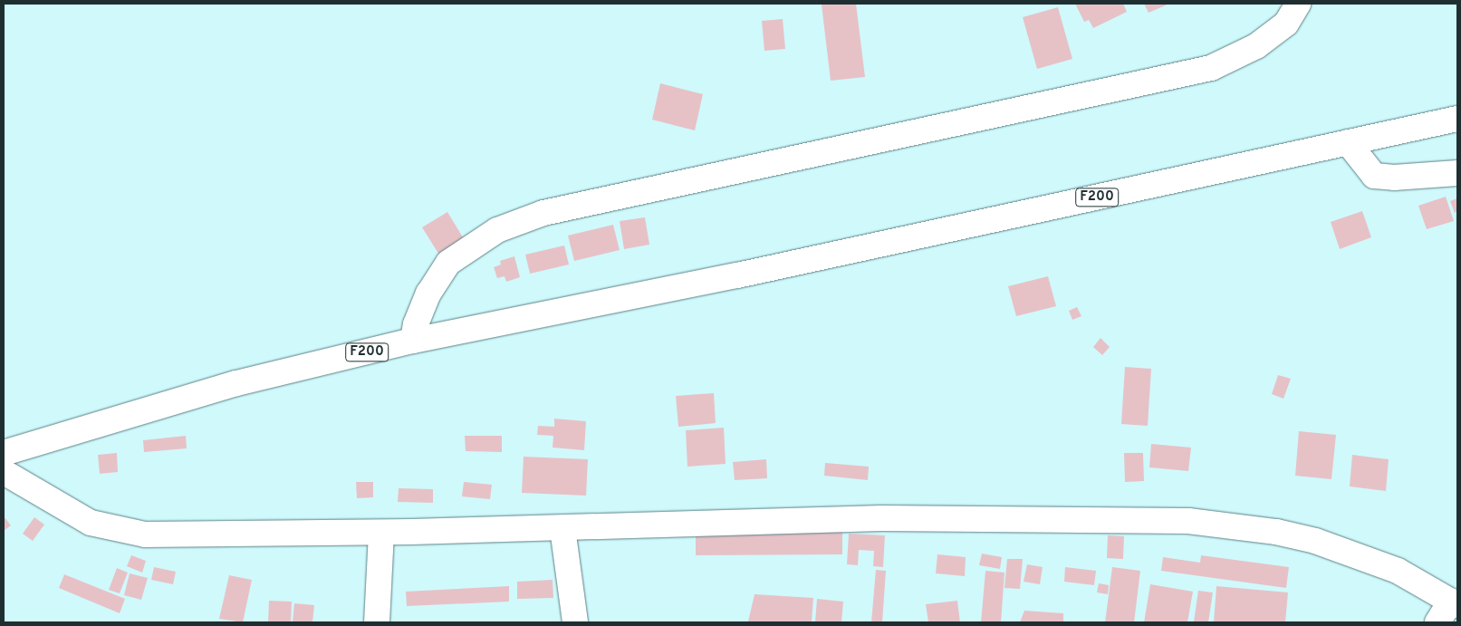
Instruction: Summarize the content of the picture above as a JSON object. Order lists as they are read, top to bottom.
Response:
{
  "streets": {
    "street": ["F200"]
  }
}
